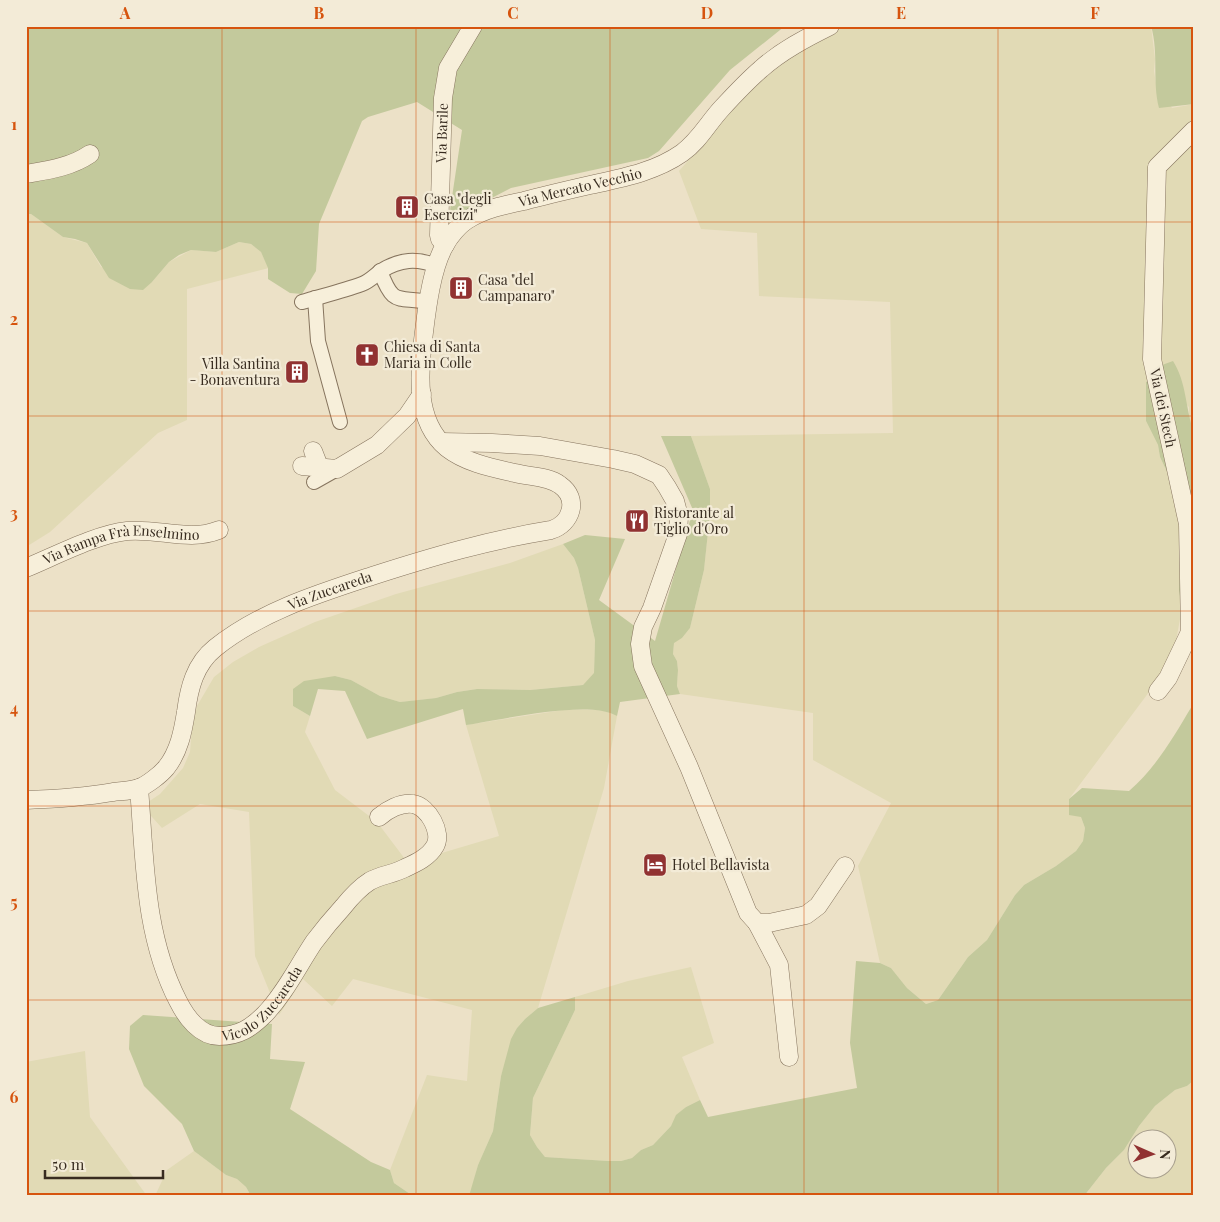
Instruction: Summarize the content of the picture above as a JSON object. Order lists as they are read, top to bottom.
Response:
{
  "streets": {
    "street": [
      "Via Barile",
      "Via Mercato Vecchio",
      "Via dei Stech",
      "Via Rampa Frà Enselmino",
      "Via Zuccareda",
      "Vicolo Zuccareda"
    ]
  },
  "crossings": [
    ["Via Barile", "Via Mercato Vecchio"],
    ["Via Mercato Vecchio", "Via Zuccareda"],
    ["Via Zuccareda", "Vicolo Zuccareda"]
  ],
  "places": {
    "building": ["Casa \"degli Esercizi\"", "Casa \"del Campanaro\"", "Villa Santina - Bonaventura"],
    "church": ["Chiesa di Santa Maria in Colle"],
    "restaurant": ["Ristorante al Tiglio d'Oro"],
    "hotel": ["Hotel Bellavista"]
  },
  "scale_bar": "50 m",
  "north": "right",
  "grid": {
    "columns": [
      "A",
      "B",
      "C",
      "D",
      "E",
      "F"
    ],
    "rows": [
      "1",
      "2",
      "3",
      "4",
      "5",
      "6"
    ]
  }
}
